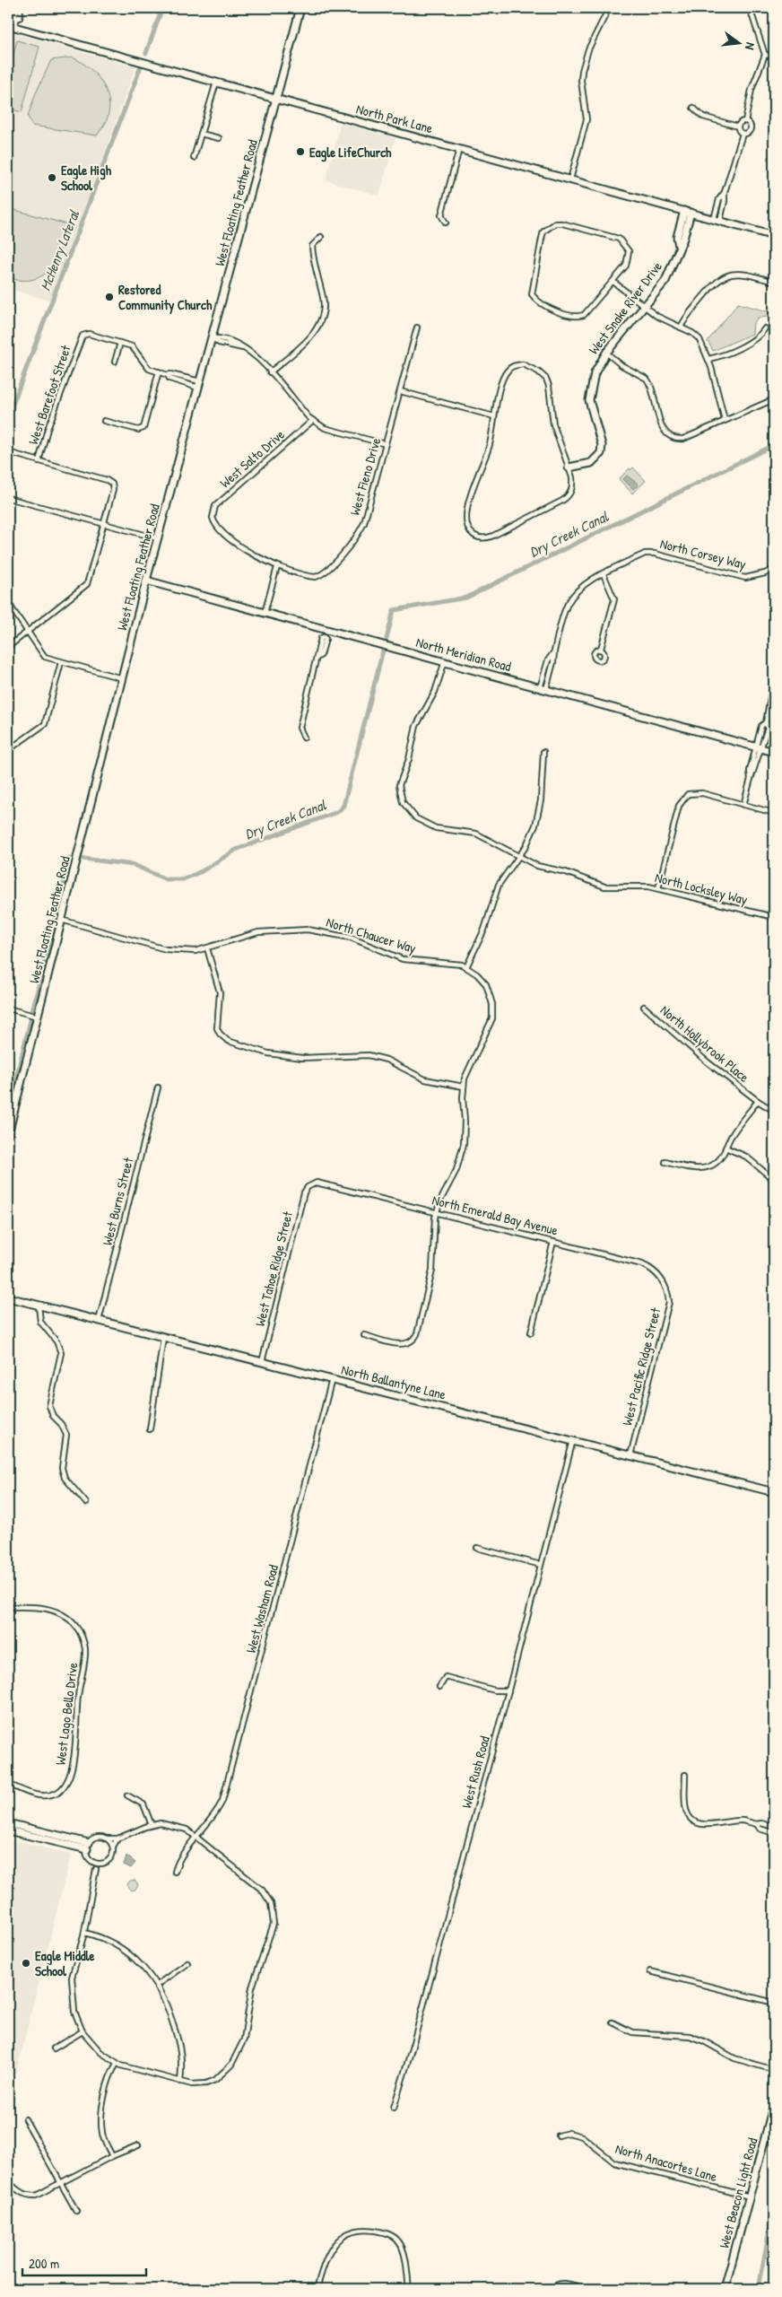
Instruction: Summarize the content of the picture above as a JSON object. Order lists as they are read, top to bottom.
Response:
{
  "streets": {
    "street": [
      "North Park Lane",
      "West Floating Feather Road",
      "West Snake River Drive",
      "West Barefoot Street",
      "West Salto Drive",
      "West Fieno Drive",
      "North Corsey Way",
      "North Meridian Road",
      "North Locksley Way",
      "North Chaucer Way",
      "North Hollybrook Place",
      "West Burns Street",
      "North Emerald Bay Avenue",
      "West Tahoe Ridge Street",
      "West Pacific Ridge Street",
      "North Ballantyne Lane",
      "West Washam Road",
      "West Lago Bello Drive",
      "West Rush Road",
      "North Anacortes Lane",
      "West Beacon Light Road"
    ]
  },
  "crossings": [
    ["North Park Lane", "West Floating Feather Road"],
    ["North Park Lane", "West Snake River Drive"],
    ["West Floating Feather Road", "North Meridian Road"],
    ["West Floating Feather Road", "North Chaucer Way"],
    ["West Salto Drive", "West Fieno Drive"],
    ["North Corsey Way", "North Meridian Road"],
    ["North Meridian Road", "North Locksley Way"],
    ["West Burns Street", "North Ballantyne Lane"],
    ["North Emerald Bay Avenue", "West Tahoe Ridge Street"],
    ["North Emerald Bay Avenue", "West Pacific Ridge Street"],
    ["West Tahoe Ridge Street", "North Ballantyne Lane"],
    ["West Pacific Ridge Street", "North Ballantyne Lane"],
    ["North Ballantyne Lane", "West Washam Road"],
    ["North Ballantyne Lane", "West Rush Road"],
    ["North Anacortes Lane", "West Beacon Light Road"]
  ],
  "water": ["McHenry Lateral", "Dry Creek Canal"],
  "places": [
    "Eagle LifeChurch",
    "Eagle High School",
    "Restored Community Church",
    "Eagle Middle School"
  ],
  "scale_bar": "200 m",
  "north": "right"
}
